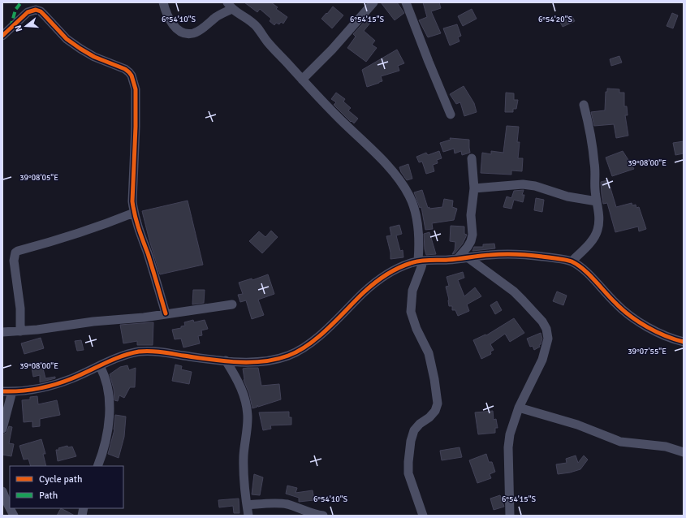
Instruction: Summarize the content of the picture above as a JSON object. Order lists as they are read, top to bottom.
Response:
{
  "legend": ["Cycle path", "Path"],
  "north": "left",
  "coordinates": [
    "6°54'10\"S",
    "6°54'15\"S",
    "6°54'20\"S",
    "39°08'00\"E",
    "39°08'05\"E",
    "39°07'55\"E"
  ]
}
